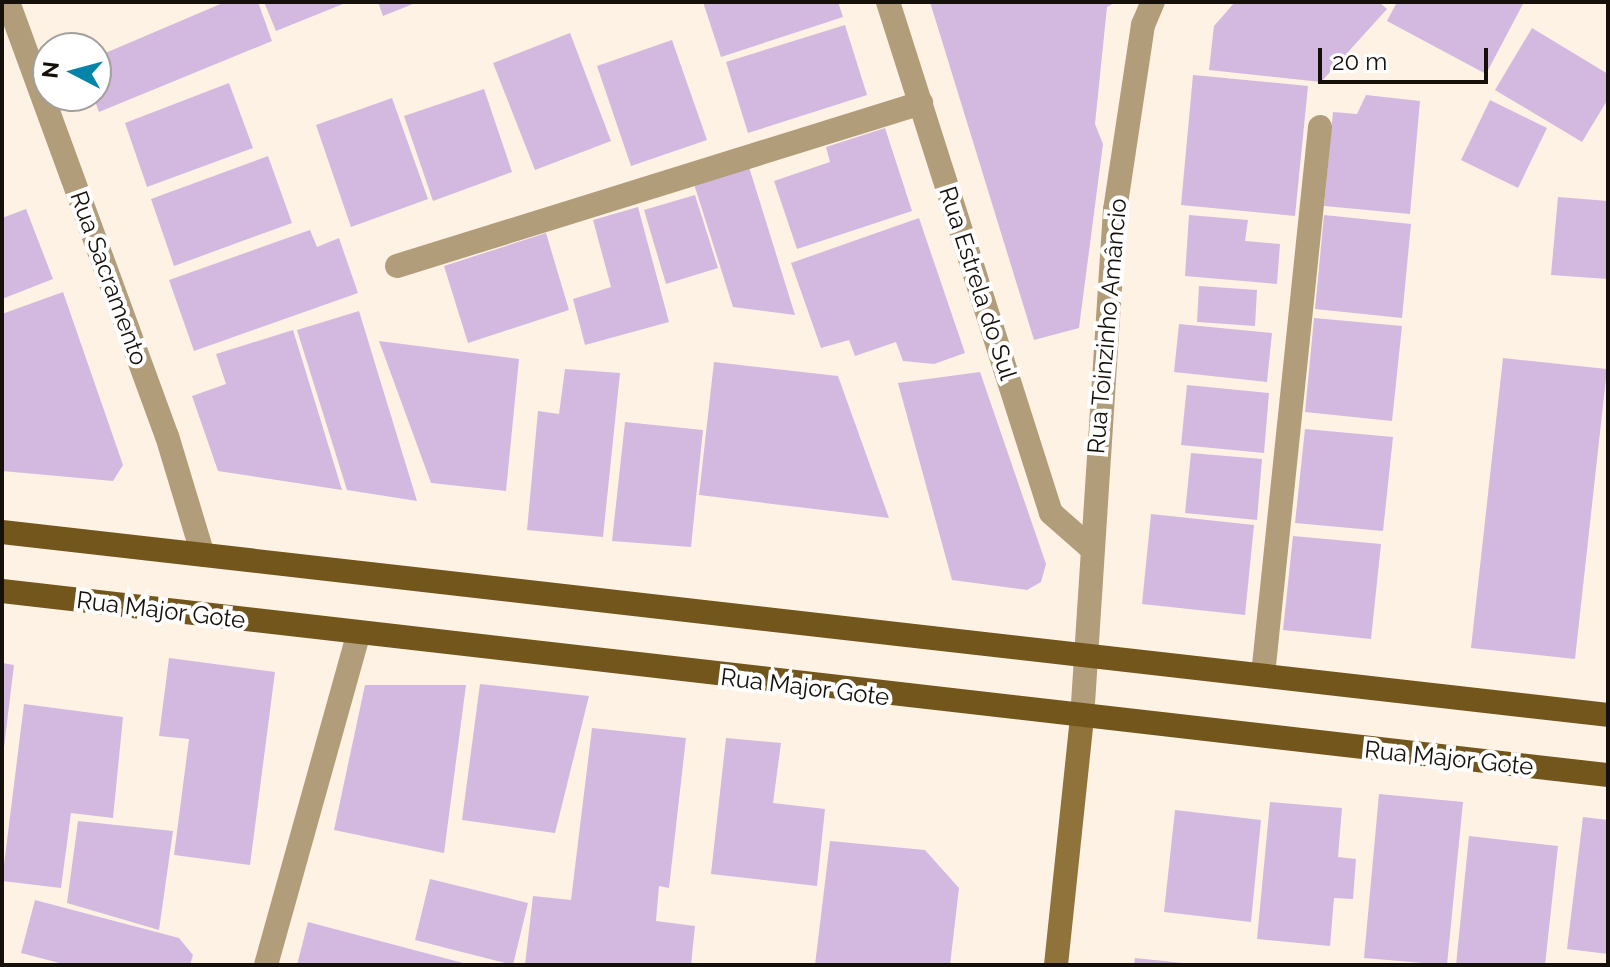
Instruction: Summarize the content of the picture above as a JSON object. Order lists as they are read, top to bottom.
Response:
{
  "streets": {
    "main road": ["Rua Major Gote"],
    "street": ["Rua Sacramento", "Rua Estrela do Sul", "Rua Toinzinho Amâncio"]
  },
  "crossings": [
    ["Rua Estrela do Sul", "Rua Toinzinho Amâncio"],
    ["Rua Toinzinho Amâncio", "Rua Major Gote"]
  ],
  "scale_bar": "20 m",
  "north": "left"
}
